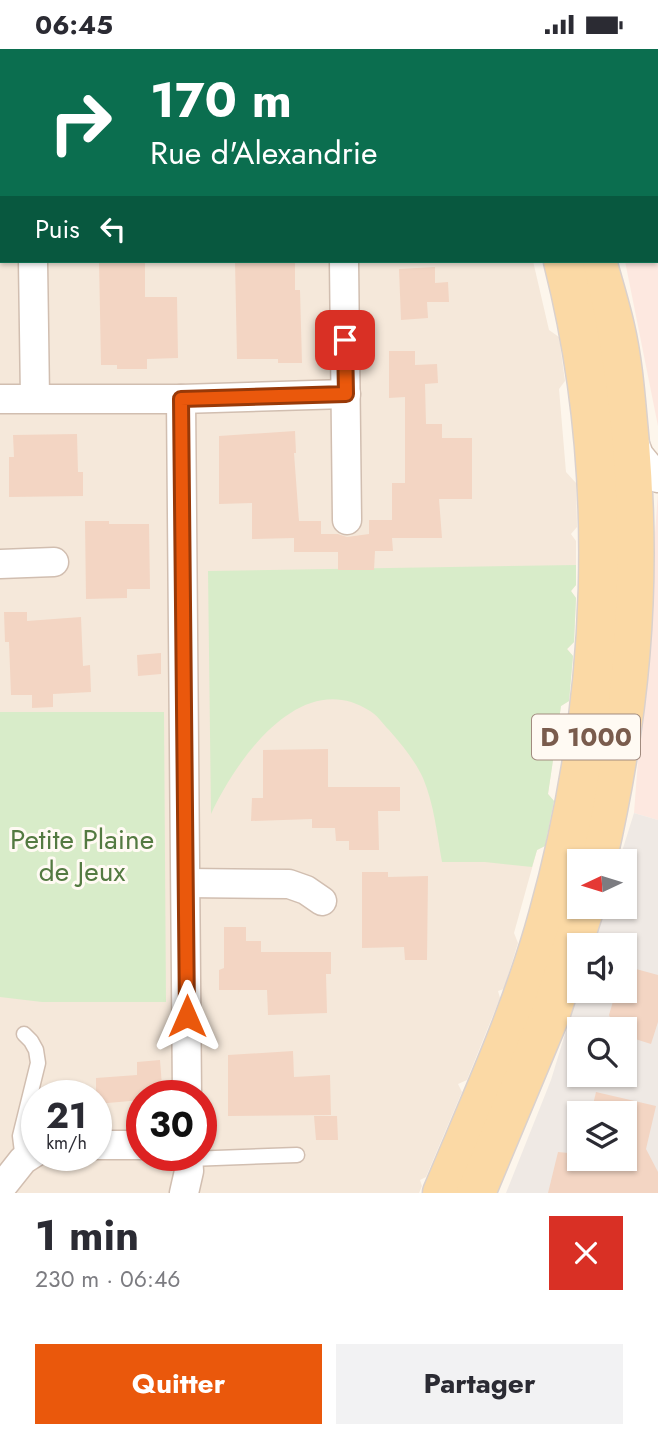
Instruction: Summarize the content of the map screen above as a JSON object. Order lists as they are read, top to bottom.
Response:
{
  "streets": {
    "main road": ["D 1000"]
  },
  "parks": ["Petite Plaine de Jeux"],
  "north": "left",
  "page": {
    "status": "06:45",
    "turn": ["170 m", "Rue d'Alexandrie"],
    "then": "Puis",
    "speed": "21 km/h",
    "limit": "30",
    "heading": ["1 min", "230 m · 06:46"],
    "buttons": ["Quitter", "Partager"]
  }
}
